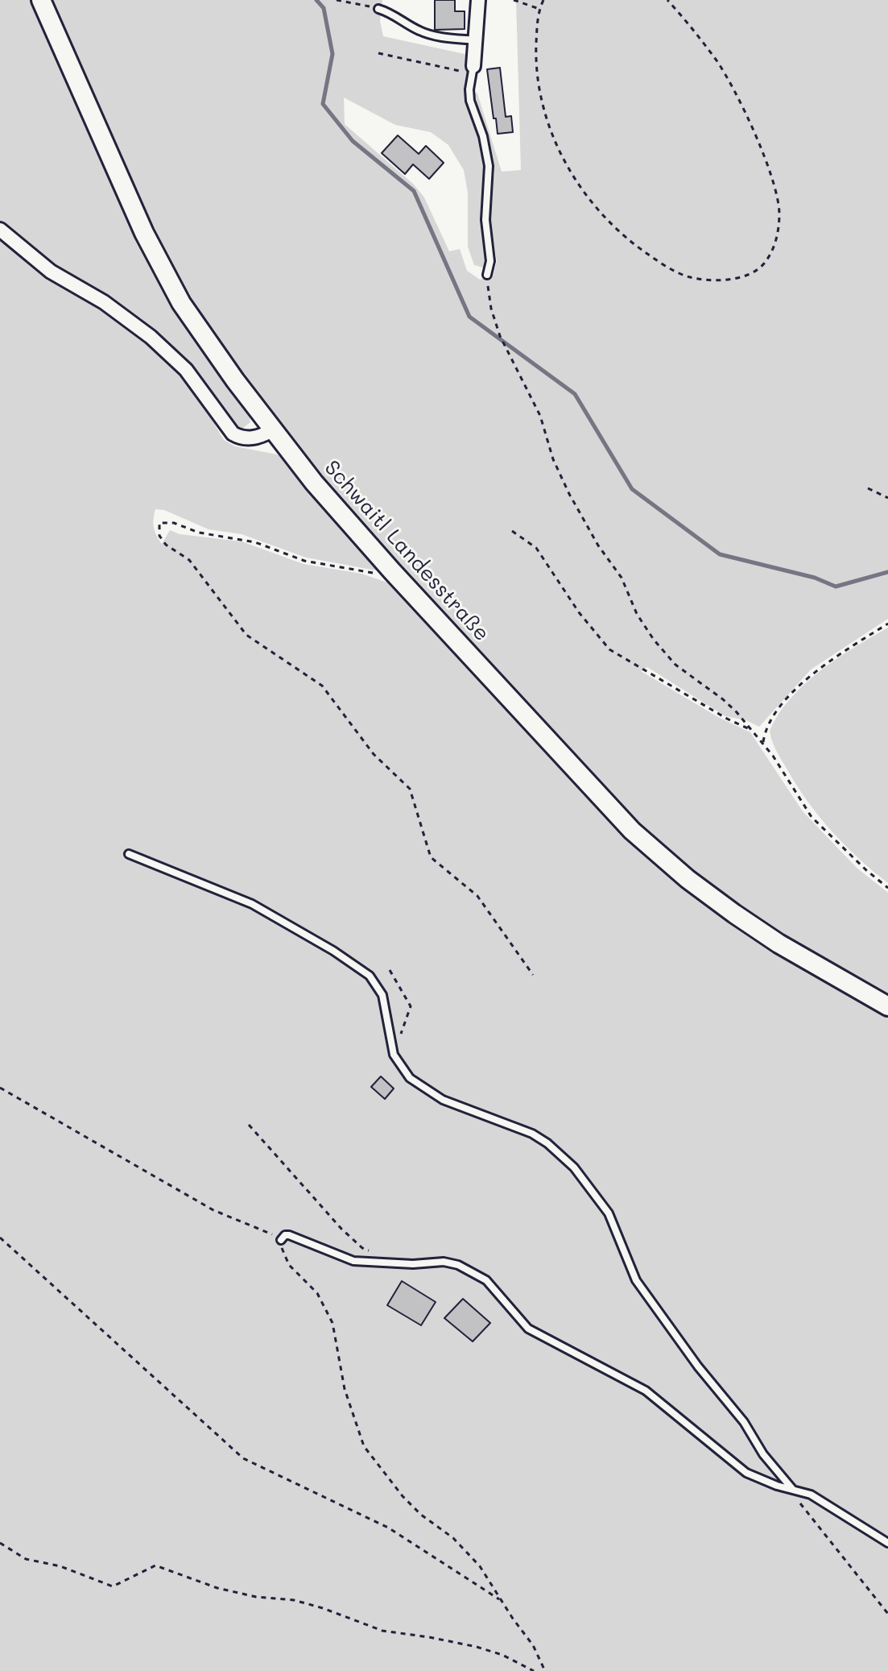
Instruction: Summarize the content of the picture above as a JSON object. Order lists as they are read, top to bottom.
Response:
{
  "streets": {
    "street": ["Schwaitl Landesstraße"]
  }
}
